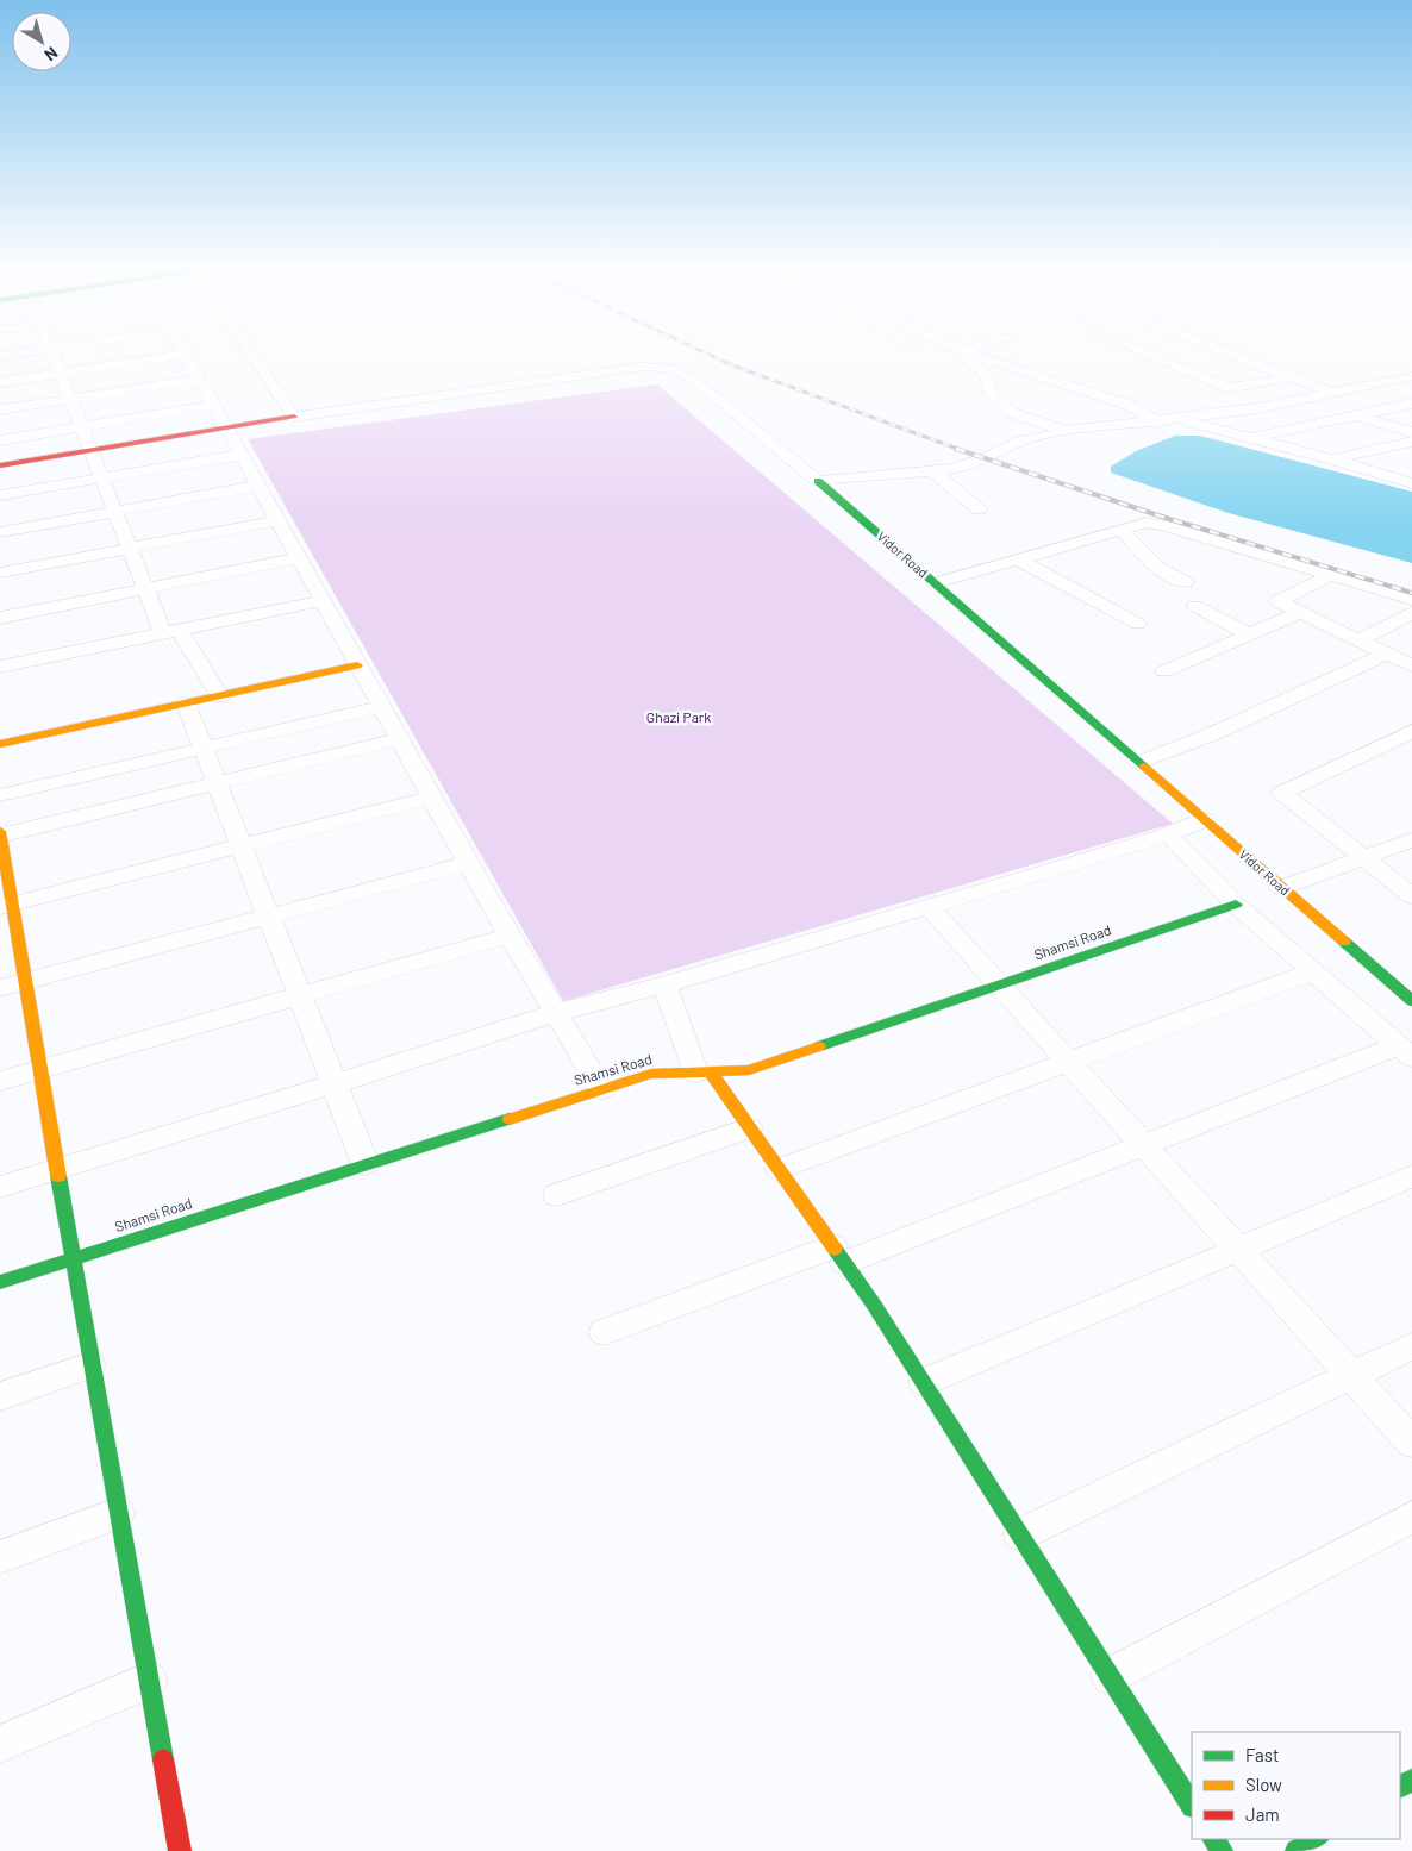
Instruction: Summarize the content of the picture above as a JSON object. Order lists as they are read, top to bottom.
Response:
{
  "streets": {
    "street": ["Vidor Road", "Shamsi Road"]
  },
  "parks": ["Ghazi Park"],
  "legend": ["Fast", "Slow", "Jam"],
  "north": "bottom right"
}
